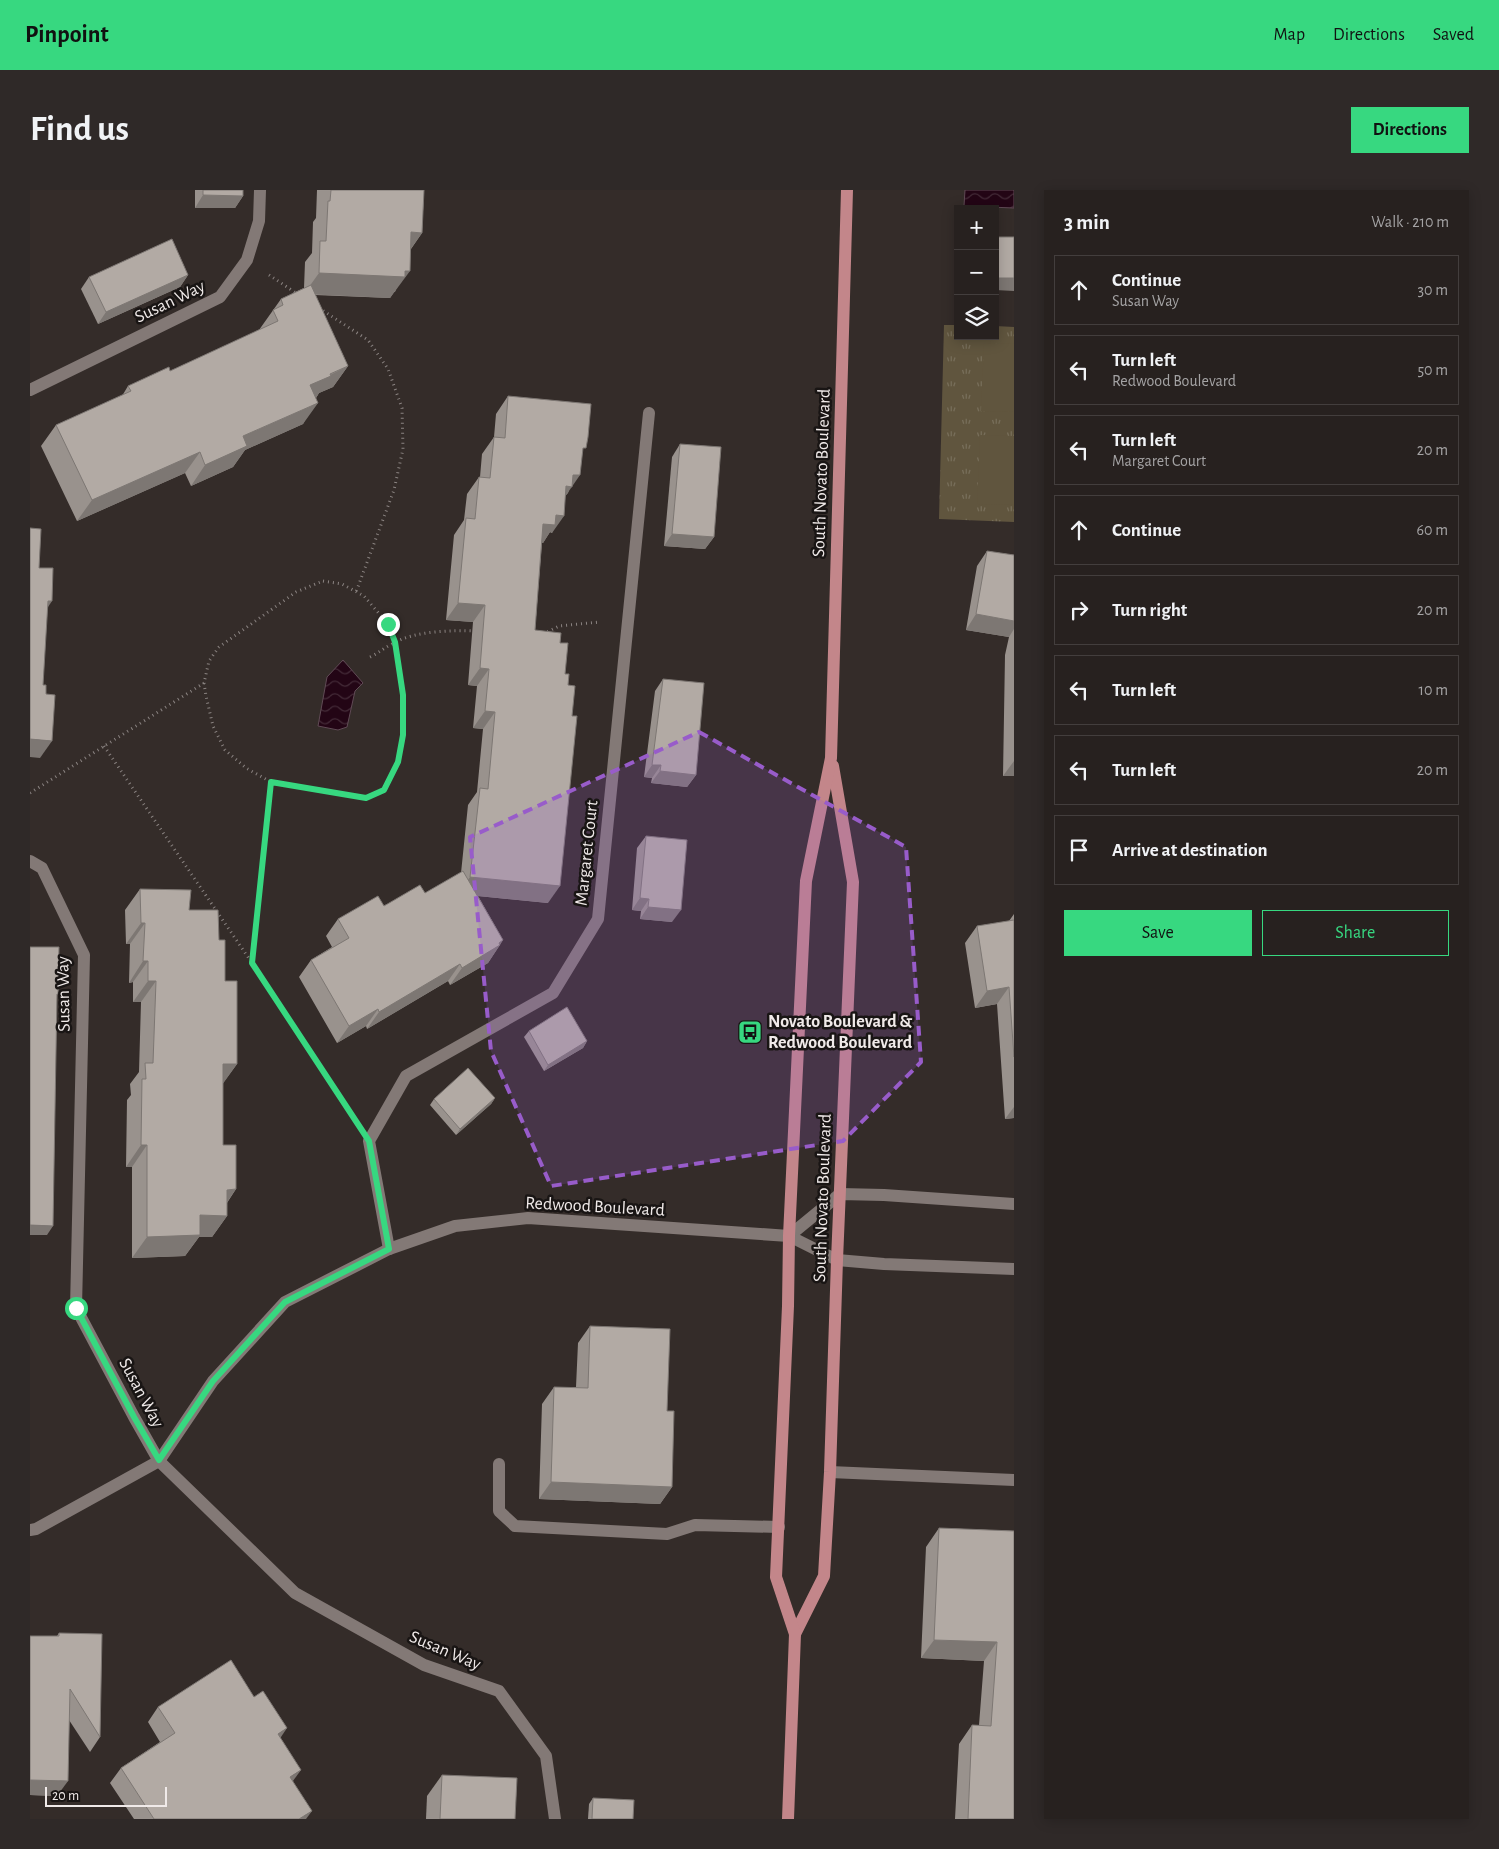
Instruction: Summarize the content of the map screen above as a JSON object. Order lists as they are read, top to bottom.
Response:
{
  "streets": {
    "main road": ["South Novato Boulevard"],
    "street": ["Susan Way", "Margaret Court", "Redwood Boulevard"]
  },
  "crossings": [
    ["Susan Way", "Redwood Boulevard"],
    ["South Novato Boulevard", "Redwood Boulevard"]
  ],
  "places": {
    "bus stop": ["Novato Boulevard & Redwood Boulevard"]
  },
  "scale_bar": "20 m",
  "page": {
    "header": "Pinpoint",
    "nav": ["Map", "Directions", "Saved"],
    "buttons": [
      "Directions",
      ["Save", "Share"]
    ],
    "title": "Find us",
    "heading": ["3 min", "Walk · 210 m"],
    "map_buttons": ["+", "−"],
    "list": [
      ["Continue", "Susan Way", "30 m"],
      ["Turn left", "Redwood Boulevard", "50 m"],
      ["Turn left", "Margaret Court", "20 m"],
      ["Continue", "60 m"],
      ["Turn right", "20 m"],
      ["Turn left", "10 m"],
      ["Turn left", "20 m"],
      "Arrive at destination"
    ],
    "scale": "20 m"
  }
}
